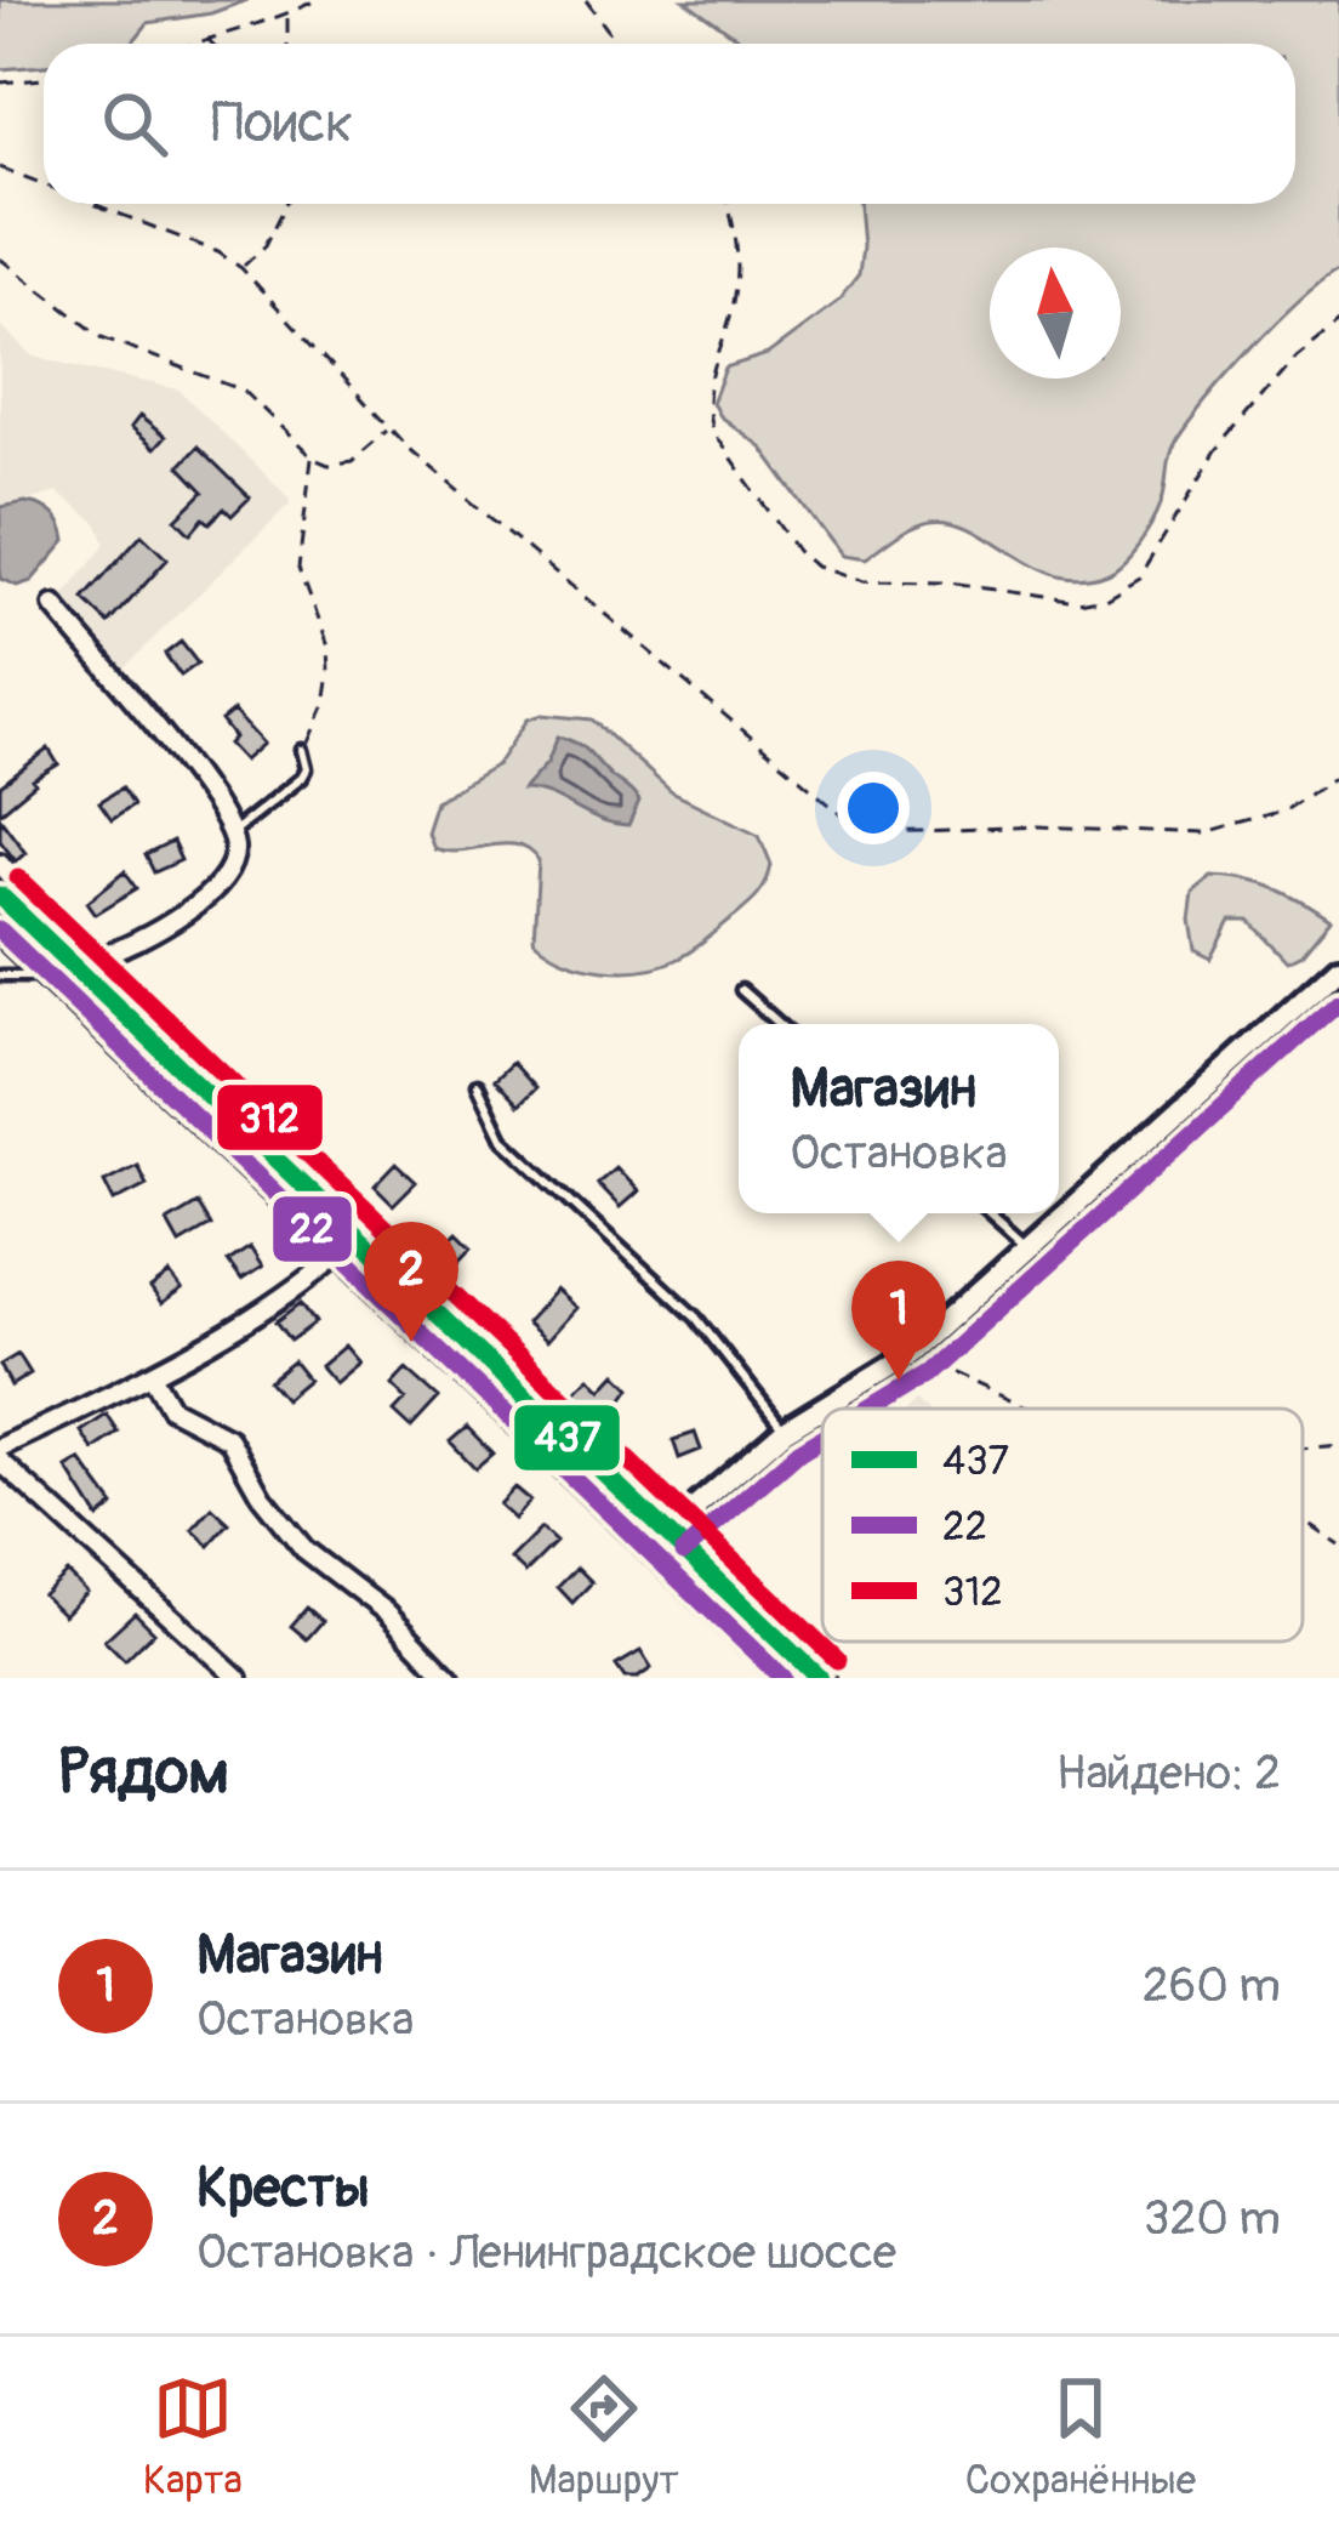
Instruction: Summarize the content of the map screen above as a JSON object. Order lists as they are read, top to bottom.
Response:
{
  "lines": ["transit line 312", "transit line 437", "transit line 22"],
  "legend": ["437", "22", "312"],
  "north": "top",
  "page": {
    "search": "Поиск",
    "popup": ["Магазин", "Остановка"],
    "pins": ["2", "1"],
    "heading": ["Рядом", "Найдено: 2"],
    "list": [
      {
        "mark": "1",
        "name": "Магазин",
        "note": "Остановка",
        "value": "260 m"
      },
      {
        "mark": "2",
        "name": "Кресты",
        "note": "Остановка · Ленинградское шоссе",
        "value": "320 m"
      }
    ],
    "nav": ["Карта", "Маршрут", "Сохранённые"]
  }
}
